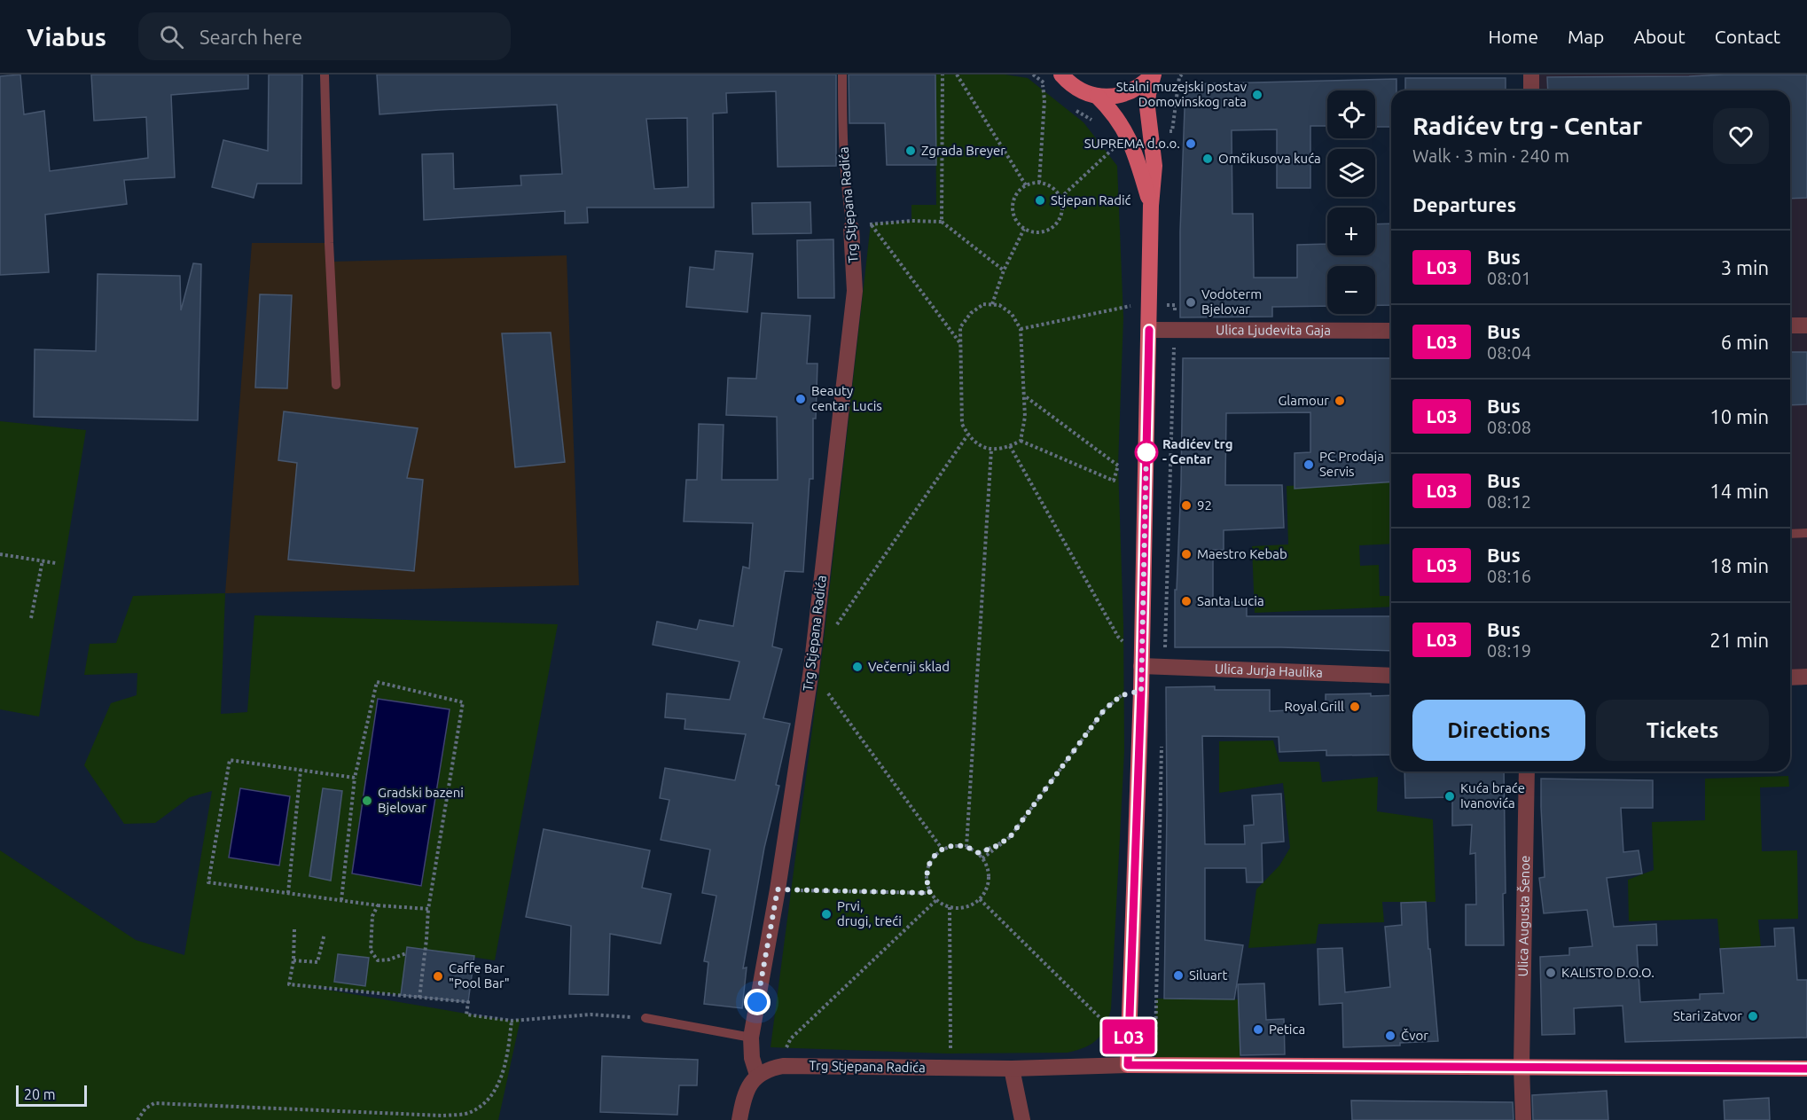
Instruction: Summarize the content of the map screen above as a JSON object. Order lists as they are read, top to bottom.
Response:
{
  "streets": {
    "street": [
      "Trg Stjepana Radića",
      "Ulica Ljudevita Gaja",
      "Ulica Jurja Haulika",
      "Ulica Augusta Šenoe"
    ]
  },
  "places": [
    "Stalni muzejski postav Domovinskog rata",
    "SUPREMA d.o.o.",
    "Zgrada Breyer",
    "Omčikusova kuća",
    "Stjepan Radić",
    "Vodoterm Bjelovar",
    "Beauty centar Lucis",
    "Glamour",
    "Radićev trg - Centar",
    "PC Prodaja Servis",
    "92",
    "Maestro Kebab",
    "Santa Lucia",
    "Večernji sklad",
    "Royal Grill",
    "Kuća braće Ivanovića",
    "Gradski bazeni Bjelovar",
    "Prvi, drugi, treći",
    "KALISTO D.O.O.",
    "Siluart",
    "Caffe Bar \"Pool Bar\"",
    "Stari Zatvor",
    "Petica",
    "Čvor"
  ],
  "lines": ["bus line L03"],
  "scale_bar": "20 m",
  "page": {
    "header": "Viabus",
    "search": "Search here",
    "nav": [
      "Home",
      "Map",
      "About",
      "Contact"
    ],
    "on_map": "L03",
    "map_buttons": ["+", "−"],
    "heading": [
      ["Radićev trg - Centar", "Walk · 3 min · 240 m"],
      "Departures"
    ],
    "list": [
      {
        "mark": "L03",
        "name": "Bus",
        "note": "08:01",
        "value": "3 min"
      },
      {
        "mark": "L03",
        "name": "Bus",
        "note": "08:04",
        "value": "6 min"
      },
      {
        "mark": "L03",
        "name": "Bus",
        "note": "08:08",
        "value": "10 min"
      },
      {
        "mark": "L03",
        "name": "Bus",
        "note": "08:12",
        "value": "14 min"
      },
      {
        "mark": "L03",
        "name": "Bus",
        "note": "08:16",
        "value": "18 min"
      },
      {
        "mark": "L03",
        "name": "Bus",
        "note": "08:19",
        "value": "21 min"
      }
    ],
    "buttons": ["Directions", "Tickets"],
    "scale": "20 m"
  }
}
